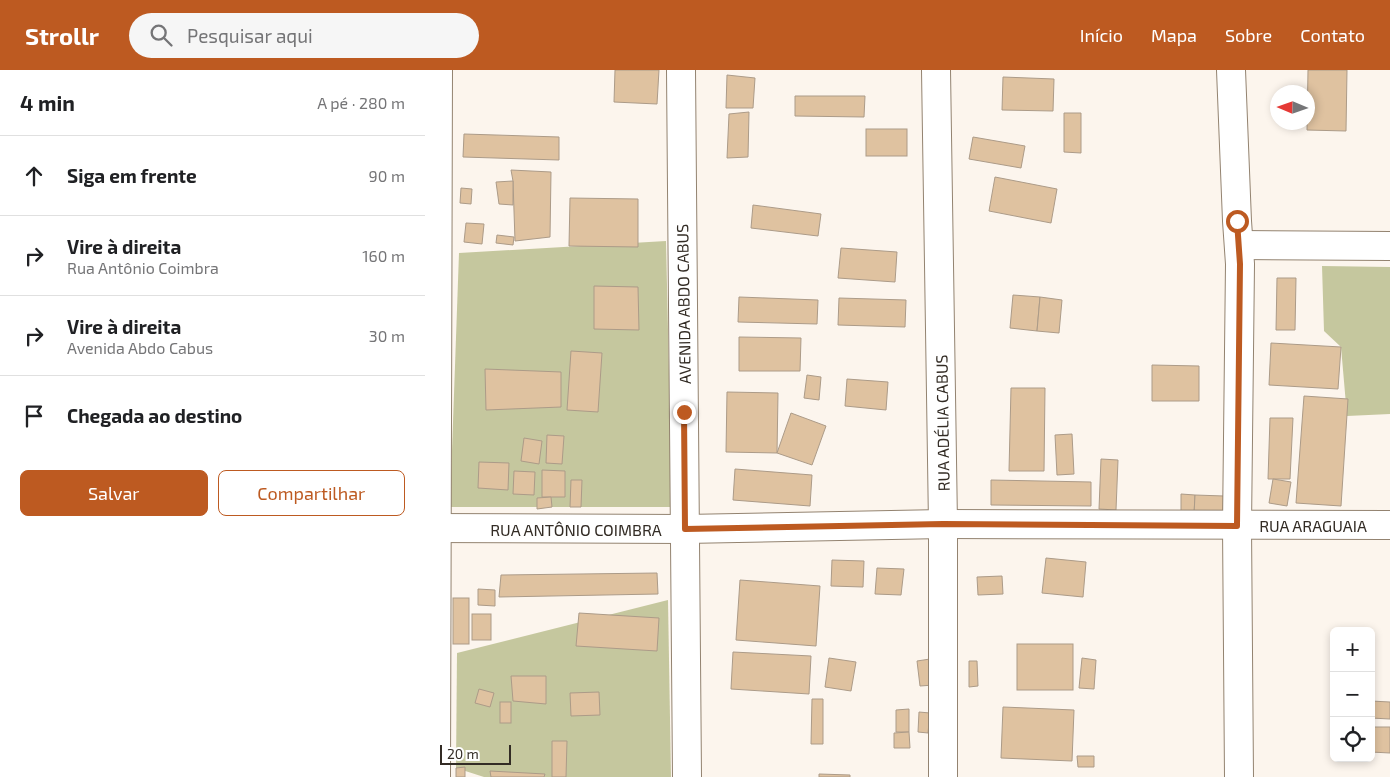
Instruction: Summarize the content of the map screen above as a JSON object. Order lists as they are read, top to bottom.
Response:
{
  "streets": {
    "street": [
      "AVENIDA ABDO CABUS",
      "RUA ADÉLIA CABUS",
      "RUA ARAGUAIA",
      "RUA ANTÔNIO COIMBRA"
    ]
  },
  "crossings": [
    ["AVENIDA ABDO CABUS", "RUA ANTÔNIO COIMBRA"],
    ["RUA ADÉLIA CABUS", "RUA ANTÔNIO COIMBRA"],
    ["RUA ARAGUAIA", "RUA ANTÔNIO COIMBRA"]
  ],
  "scale_bar": "20 m",
  "north": "left",
  "page": {
    "header": "Strollr",
    "search": "Pesquisar aqui",
    "nav": [
      "Início",
      "Mapa",
      "Sobre",
      "Contato"
    ],
    "heading": ["4 min", "A pé · 280 m"],
    "list": [
      ["Siga em frente", "90 m"],
      ["Vire à direita", "Rua Antônio Coimbra", "160 m"],
      ["Vire à direita", "Avenida Abdo Cabus", "30 m"],
      "Chegada ao destino"
    ],
    "buttons": ["Salvar", "Compartilhar"],
    "map_buttons": ["+", "−"],
    "scale": "20 m"
  }
}
